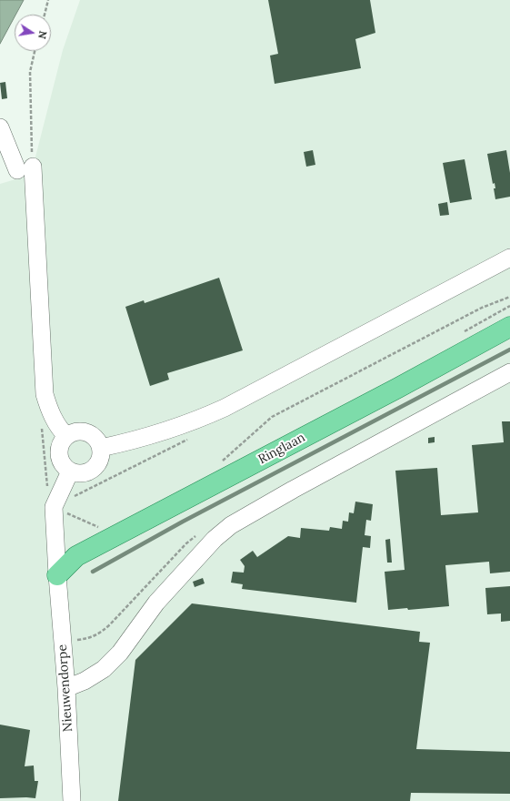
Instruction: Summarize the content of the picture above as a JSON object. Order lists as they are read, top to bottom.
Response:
{
  "streets": {
    "main road": ["Ringlaan"],
    "street": ["Nieuwendorpe"]
  },
  "crossings": [
    ["Ringlaan", "Nieuwendorpe"]
  ],
  "north": "right"
}
